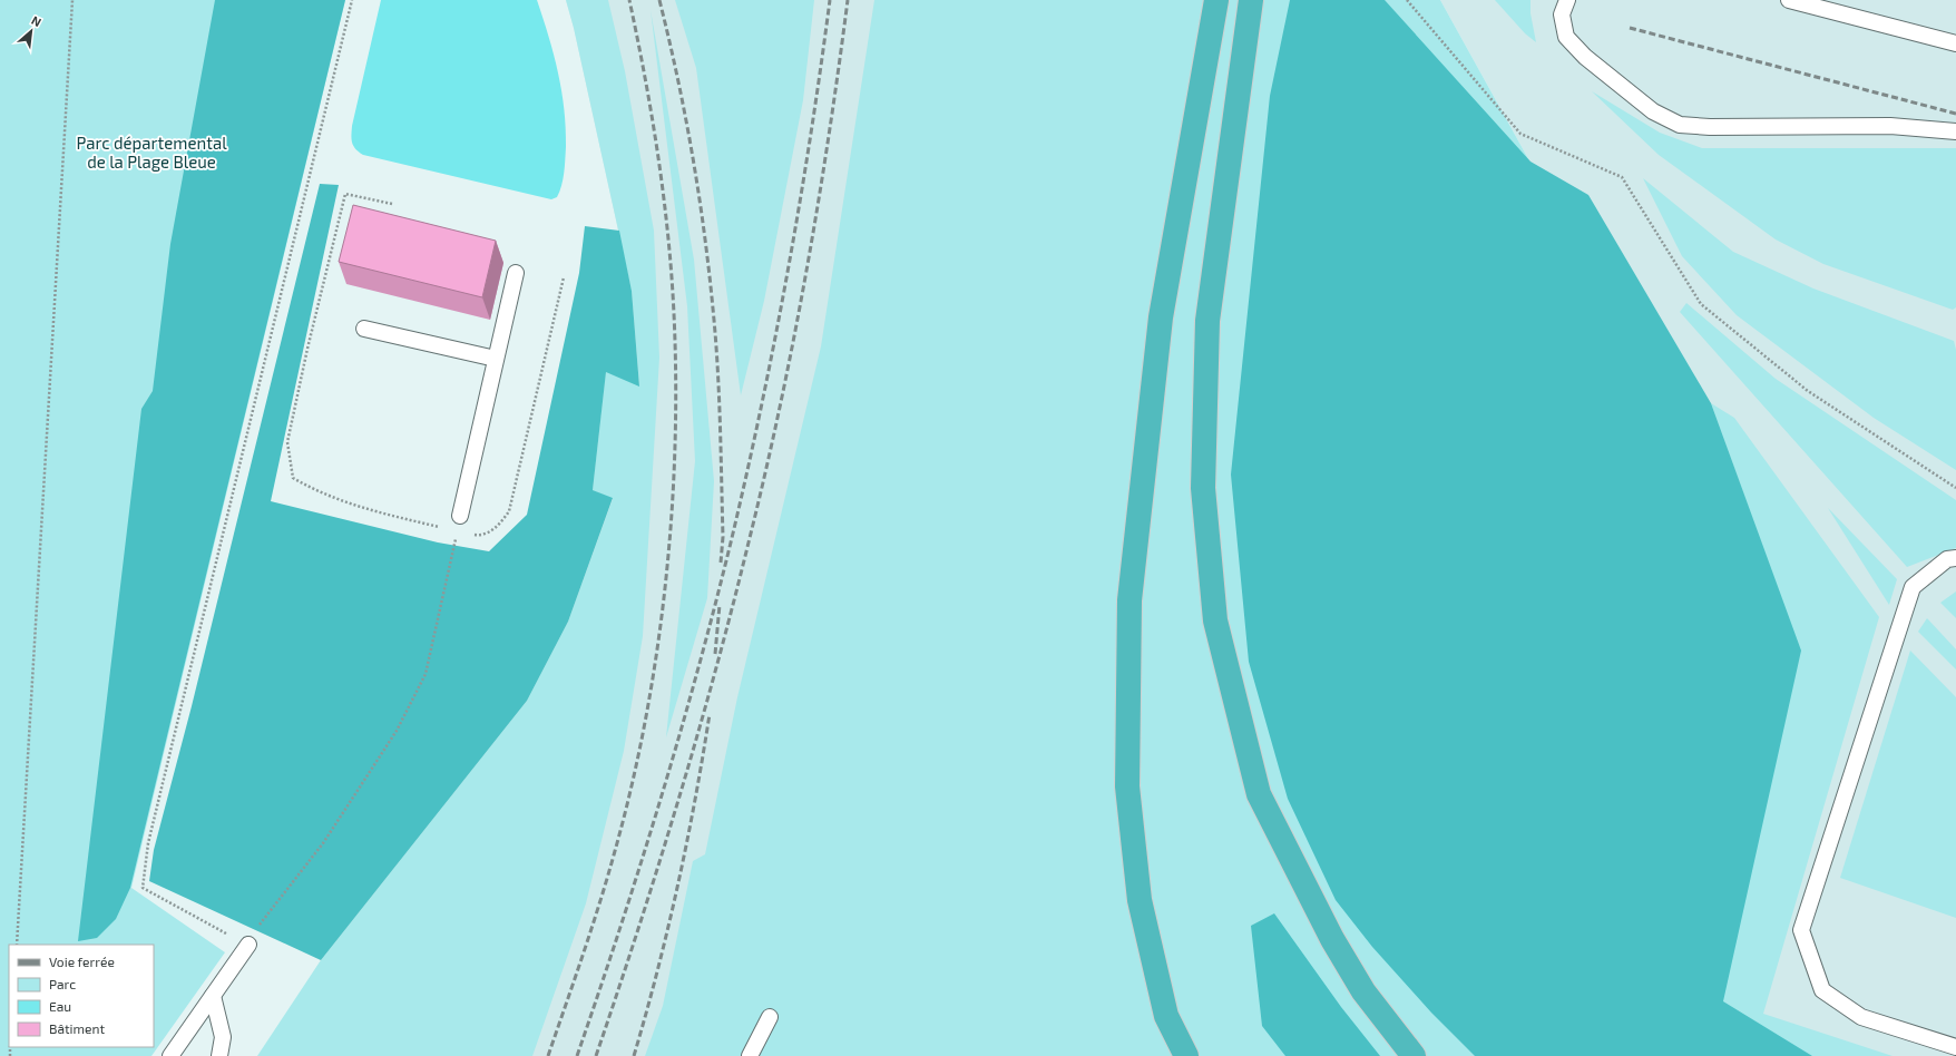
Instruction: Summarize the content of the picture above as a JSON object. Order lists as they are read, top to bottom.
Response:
{
  "parks": ["Parc départemental de la Plage Bleue"],
  "legend": [
    "Voie ferrée",
    "Parc",
    "Eau",
    "Bâtiment"
  ],
  "north": "top right"
}
